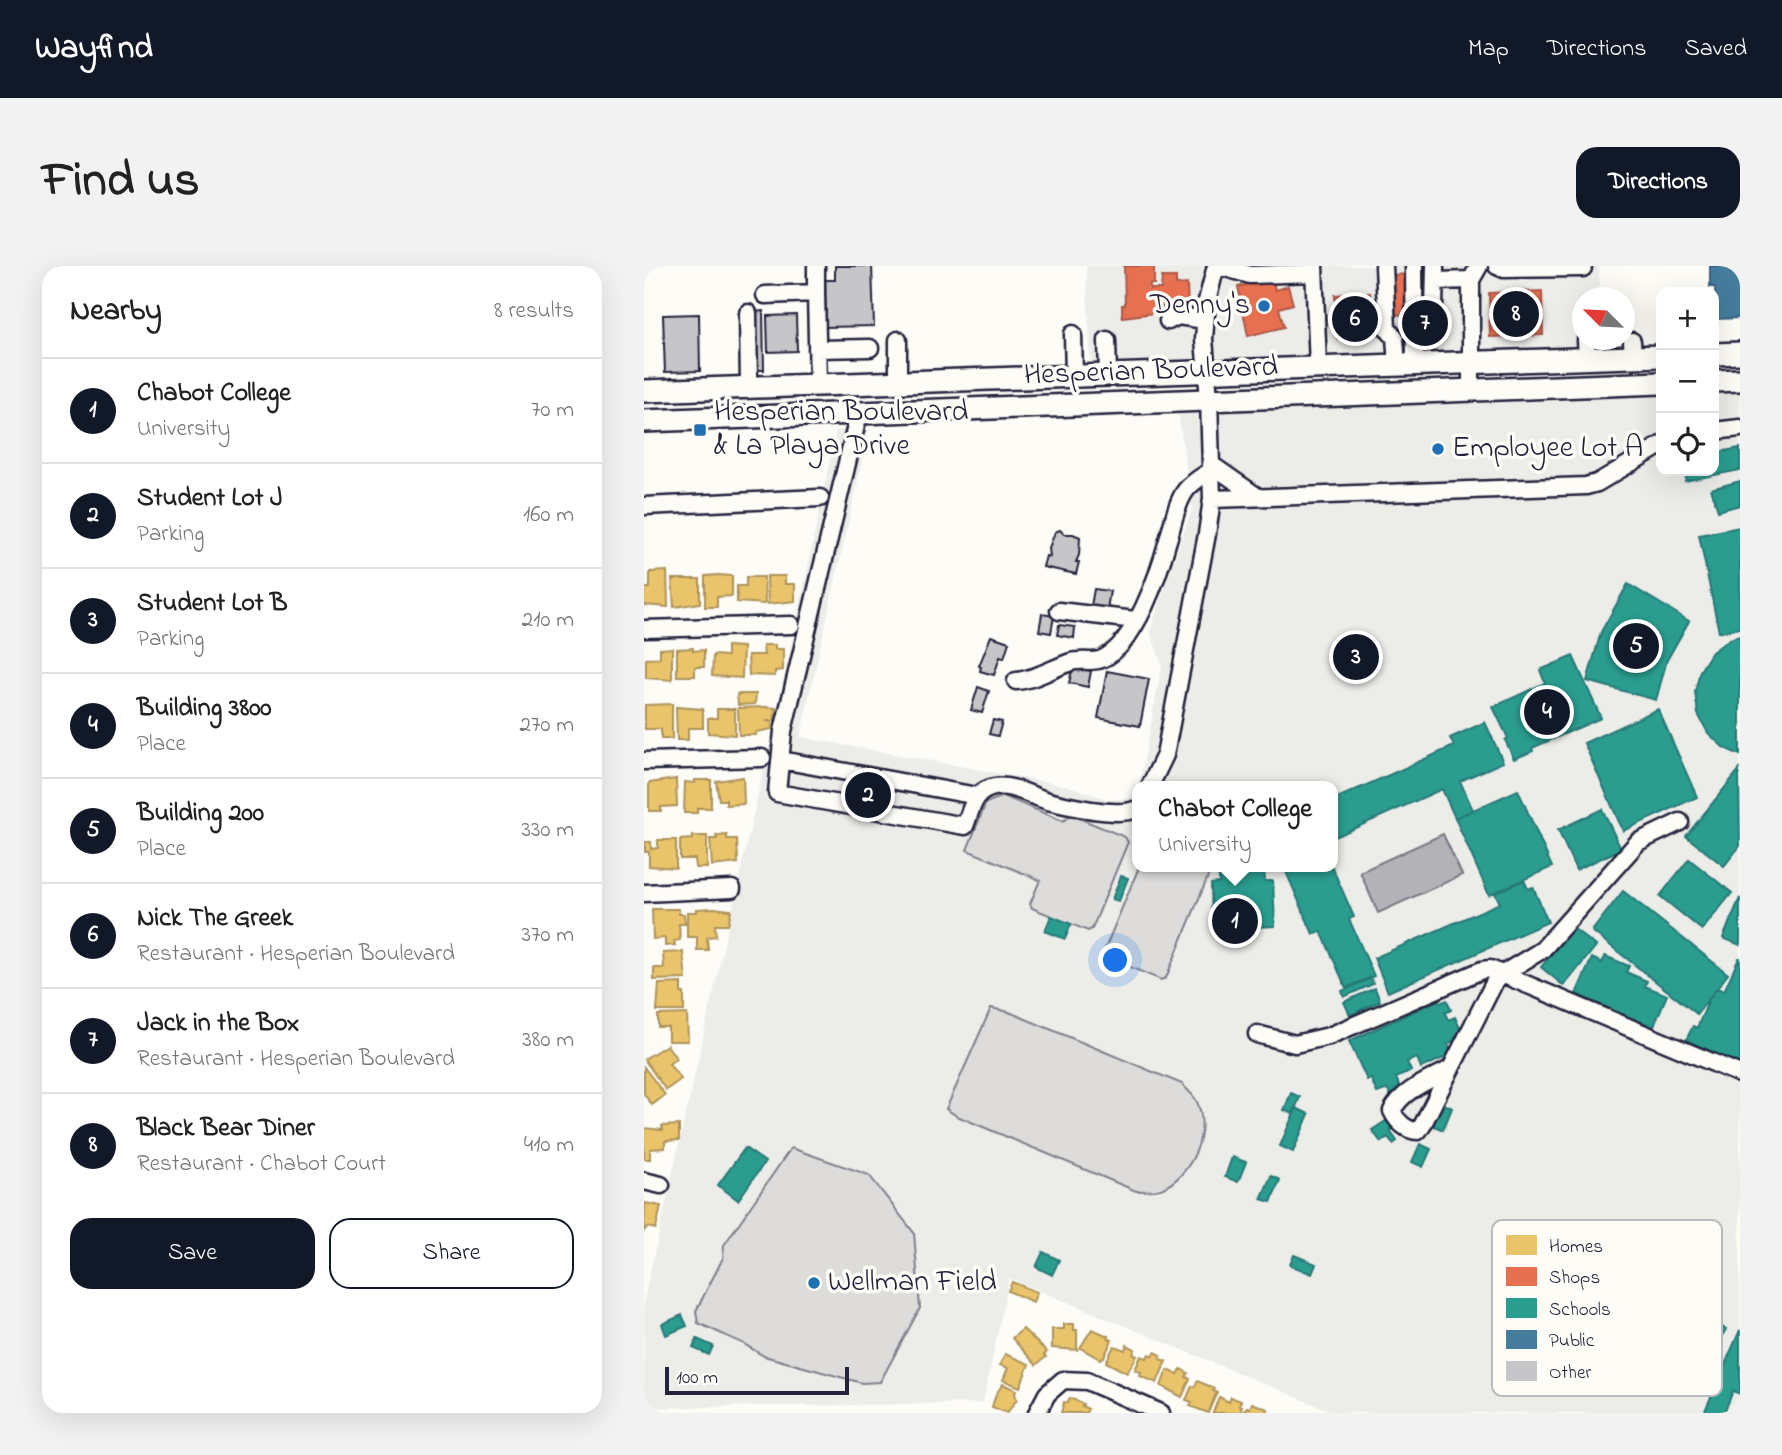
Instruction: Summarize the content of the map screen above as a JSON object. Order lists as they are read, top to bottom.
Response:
{
  "streets": {
    "main road": ["Hesperian Boulevard"]
  },
  "places": {
    "other": ["Denny's", "Employee Lot A", "Wellman Field"],
    "transit": ["Hesperian Boulevard & La Playa Drive"]
  },
  "legend": [
    "Homes",
    "Shops",
    "Schools",
    "Public",
    "Other"
  ],
  "scale_bar": "100 m",
  "north": "top left",
  "page": {
    "header": "Wayfind",
    "nav": ["Map", "Directions", "Saved"],
    "title": "Find us",
    "buttons": [
      "Directions",
      ["Save", "Share"]
    ],
    "heading": ["Nearby", "8 results"],
    "map_buttons": ["+", "−"],
    "pins": [
      "8",
      "6",
      "7",
      "5",
      "3",
      "4",
      "2",
      "1"
    ],
    "list": [
      {
        "mark": "1",
        "name": "Chabot College",
        "note": "University",
        "value": "70 m"
      },
      {
        "mark": "2",
        "name": "Student Lot J",
        "note": "Parking",
        "value": "160 m"
      },
      {
        "mark": "3",
        "name": "Student Lot B",
        "note": "Parking",
        "value": "210 m"
      },
      {
        "mark": "4",
        "name": "Building 3800",
        "note": "Place",
        "value": "270 m"
      },
      {
        "mark": "5",
        "name": "Building 200",
        "note": "Place",
        "value": "330 m"
      },
      {
        "mark": "6",
        "name": "Nick The Greek",
        "note": "Restaurant · Hesperian Boulevard",
        "value": "370 m"
      },
      {
        "mark": "7",
        "name": "Jack in the Box",
        "note": "Restaurant · Hesperian Boulevard",
        "value": "380 m"
      },
      {
        "mark": "8",
        "name": "Black Bear Diner",
        "note": "Restaurant · Chabot Court",
        "value": "410 m"
      }
    ],
    "popup": ["Chabot College", "University"],
    "scale": "100 m"
  }
}
